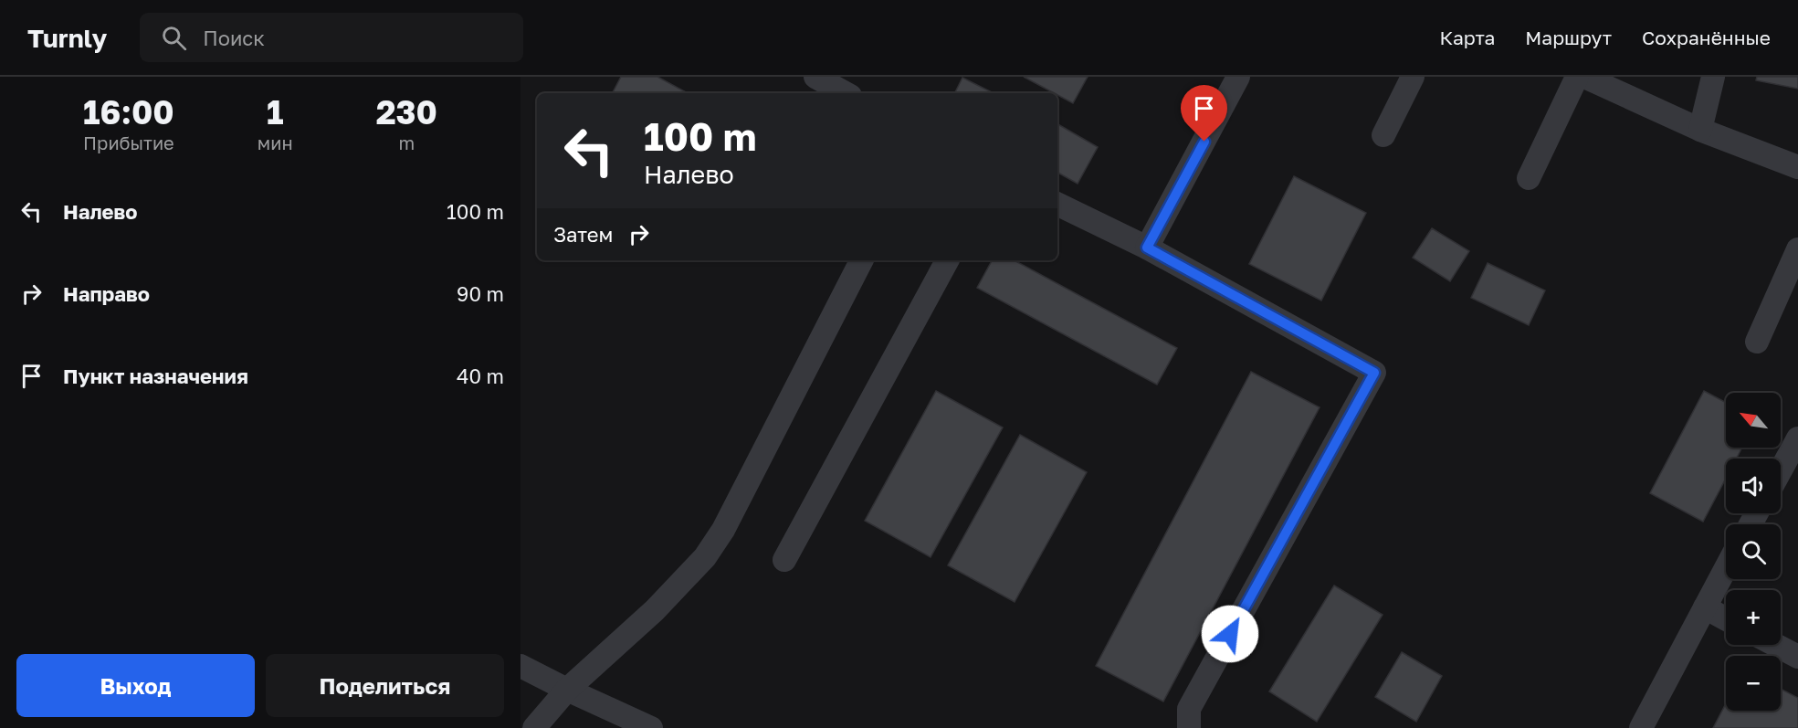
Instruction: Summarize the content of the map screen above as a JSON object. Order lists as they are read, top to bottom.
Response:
{
  "north": "top left",
  "page": {
    "header": "Turnly",
    "search": "Поиск",
    "nav": ["Карта", "Маршрут", "Сохранённые"],
    "eta": [
      "16:00",
      "Прибытие",
      "1",
      "мин",
      "230",
      "m"
    ],
    "turn": ["100 m", "Налево"],
    "list": [
      {
        "name": "Налево",
        "value": "100 m"
      },
      {
        "name": "Направо",
        "value": "90 m"
      },
      {
        "name": "Пункт назначения",
        "value": "40 m"
      }
    ],
    "then": "Затем",
    "map_buttons": ["+", "−"],
    "buttons": ["Выход", "Поделиться"]
  }
}
